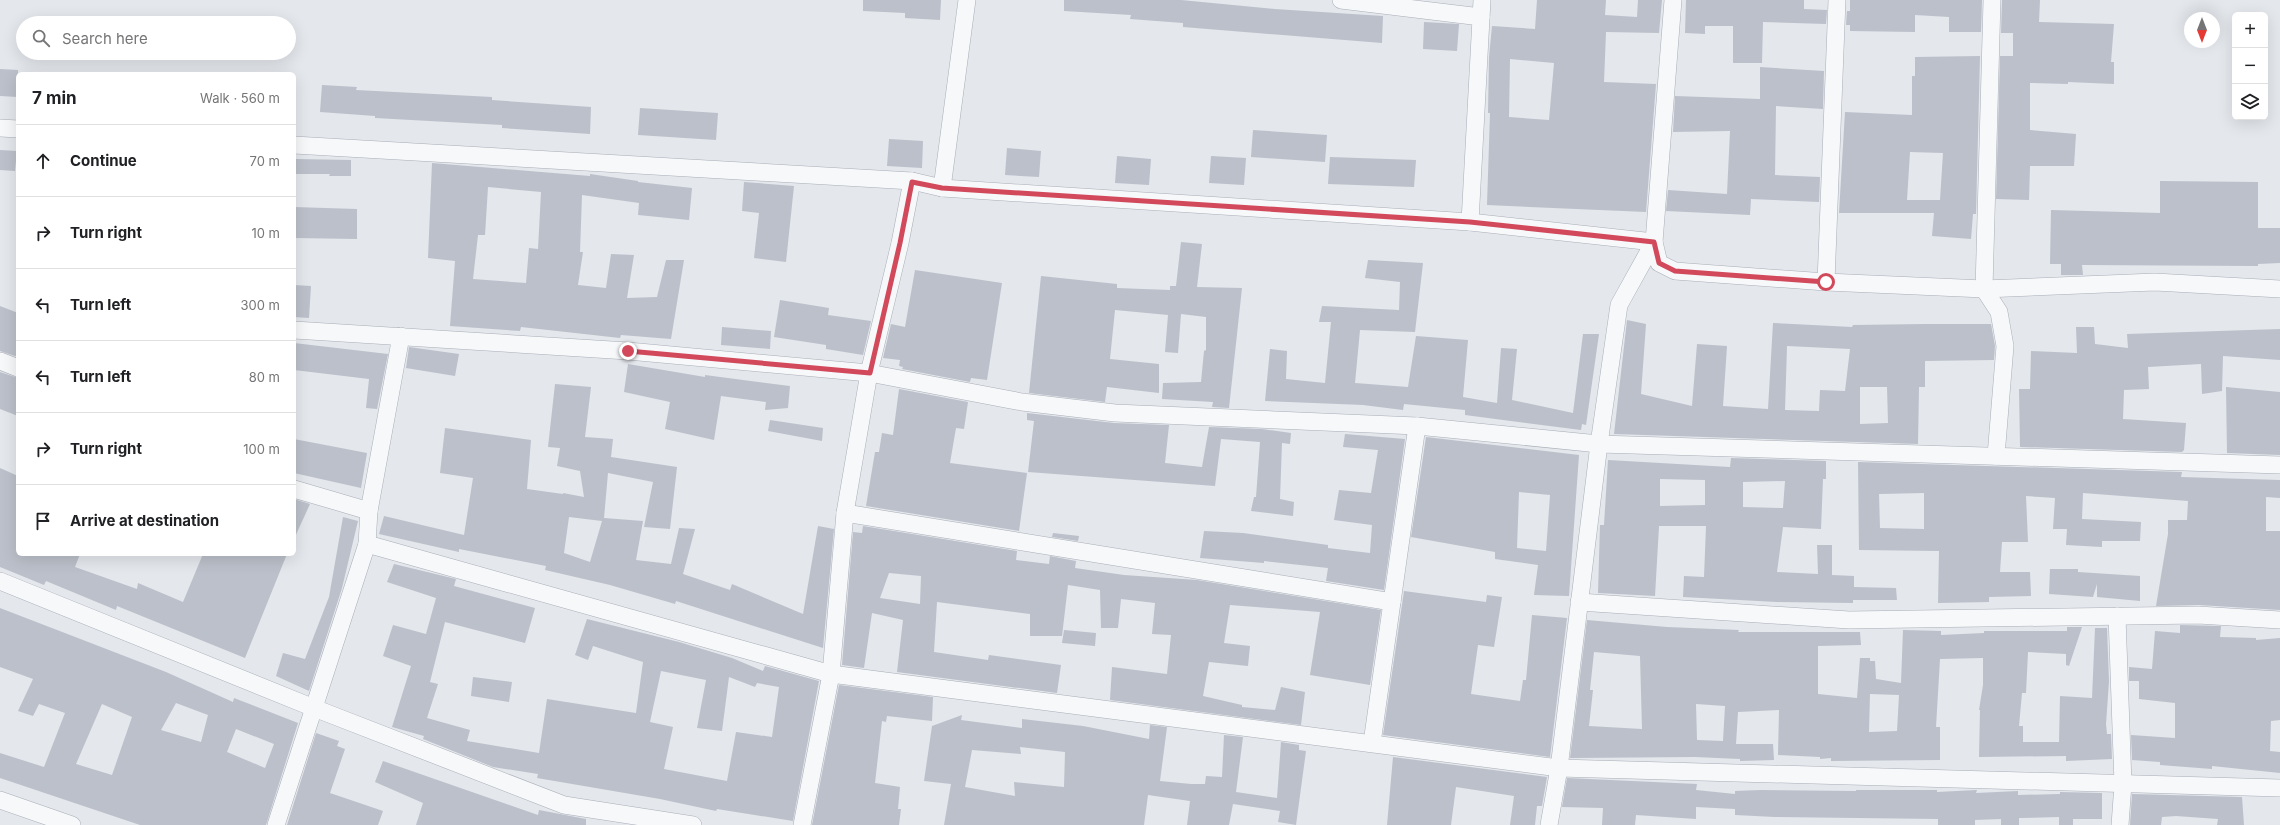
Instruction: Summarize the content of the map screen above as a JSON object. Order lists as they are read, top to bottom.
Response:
{
  "north": "bottom",
  "page": {
    "map_buttons": ["+", "−"],
    "search": "Search here",
    "heading": ["7 min", "Walk · 560 m"],
    "list": [
      ["Continue", "70 m"],
      ["Turn right", "10 m"],
      ["Turn left", "300 m"],
      ["Turn left", "80 m"],
      ["Turn right", "100 m"],
      "Arrive at destination"
    ]
  }
}
